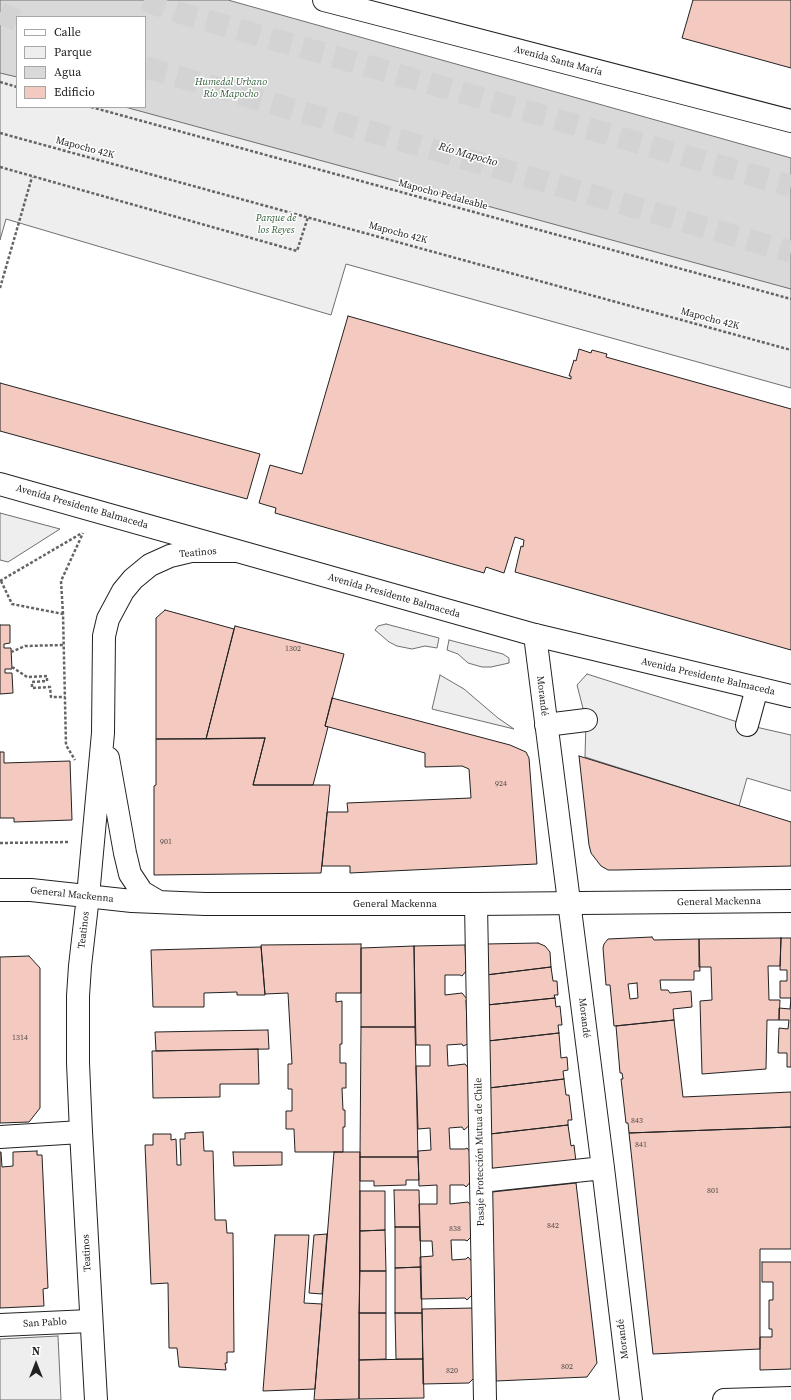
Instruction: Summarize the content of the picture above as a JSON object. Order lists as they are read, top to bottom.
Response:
{
  "streets": {
    "main road": [
      "Avenida Santa María",
      "Avenida Presidente Balmaceda",
      "Teatinos",
      "Morandé",
      "General Mackenna",
      "Pasaje Protección Mutua de Chile",
      "San Pablo"
    ],
    "path": ["Mapocho 42K", "Mapocho Pedaleable"]
  },
  "crossings": [
    ["Avenida Presidente Balmaceda", "Teatinos"],
    ["Avenida Presidente Balmaceda", "Morandé"],
    ["Teatinos", "General Mackenna"],
    ["Teatinos", "San Pablo"],
    ["Morandé", "General Mackenna"],
    ["General Mackenna", "Pasaje Protección Mutua de Chile"]
  ],
  "water": ["Río Mapocho"],
  "parks": ["Humedal Urbano Río Mapocho", "Parque de los Reyes"],
  "house_numbers": [
    "1302",
    "924",
    "901",
    "1314",
    "843",
    "841",
    "801",
    "842",
    "838",
    "802",
    "820"
  ],
  "legend": [
    "Calle",
    "Parque",
    "Agua",
    "Edificio"
  ],
  "north": "top"
}
